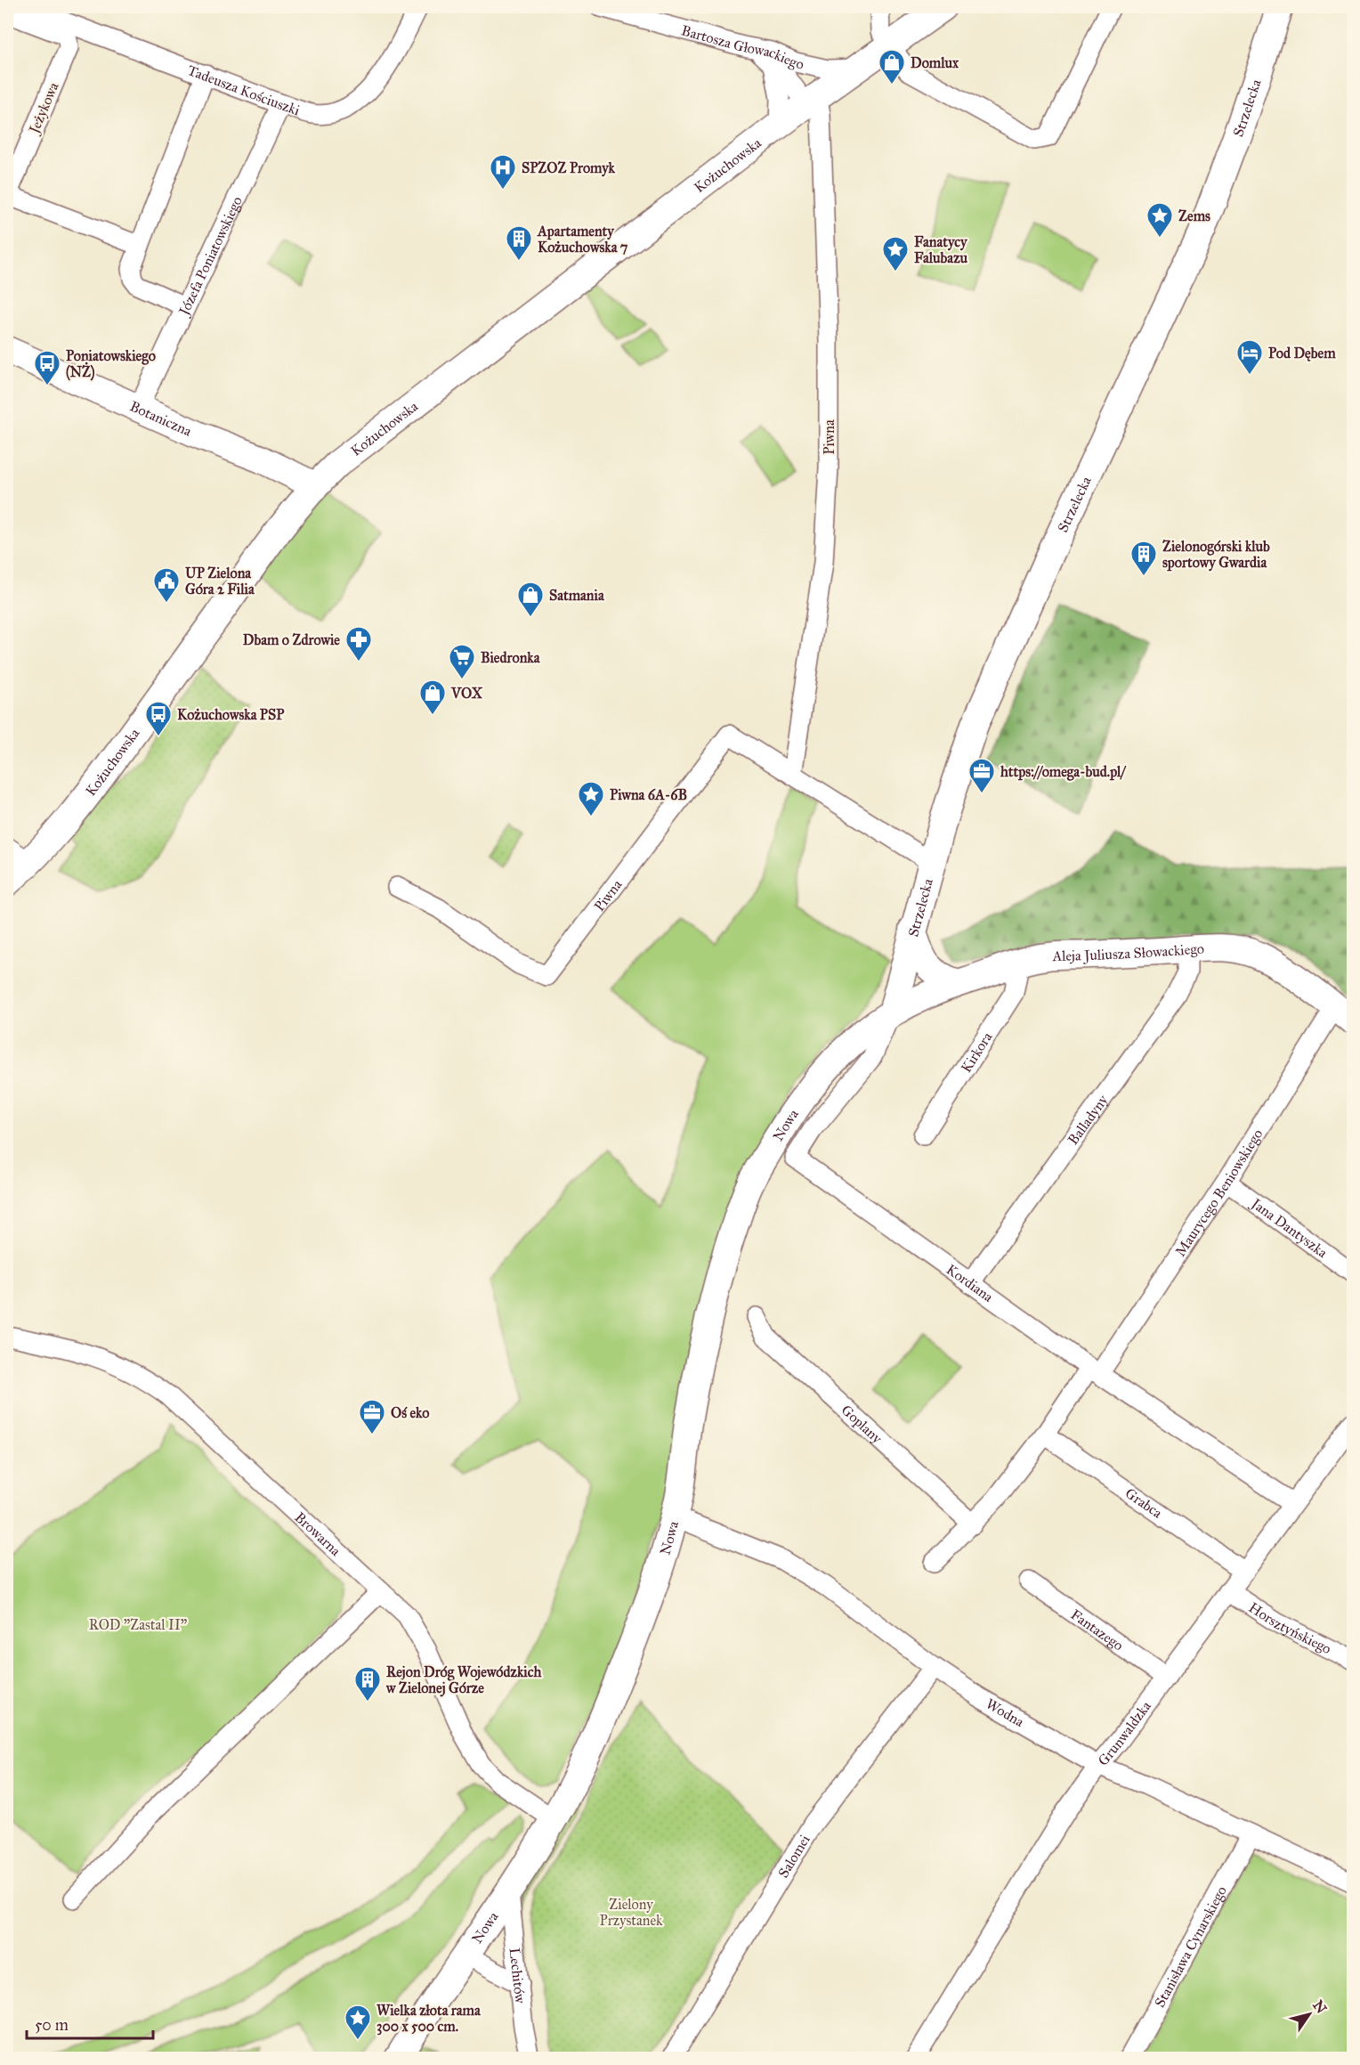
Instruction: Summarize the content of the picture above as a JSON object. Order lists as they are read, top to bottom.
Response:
{
  "streets": {
    "street": [
      "Bartosza Głowackiego",
      "Tadeusza Kościuszki",
      "Jeżykowa",
      "Strzelecka",
      "Kożuchowska",
      "Józefa Poniatowskiego",
      "Botaniczna",
      "Piwna",
      "Aleja Juliusza Słowackiego",
      "Kirkora",
      "Balladyny",
      "Nowa",
      "Maurycego Beniowskiego",
      "Jana Dantyszka",
      "Kordiana",
      "Goplany",
      "Grabca",
      "Browarna",
      "Horsztyńskiego",
      "Fantazego",
      "Wodna",
      "Grunwaldzka",
      "Salomei",
      "Stanisława Cynarskiego",
      "Lechitów"
    ]
  },
  "crossings": [
    ["Bartosza Głowackiego", "Kożuchowska"],
    ["Tadeusza Kościuszki", "Józefa Poniatowskiego"],
    ["Strzelecka", "Piwna"],
    ["Strzelecka", "Aleja Juliusza Słowackiego"],
    ["Strzelecka", "Nowa"],
    ["Strzelecka", "Kordiana"],
    ["Kożuchowska", "Botaniczna"],
    ["Kożuchowska", "Piwna"],
    ["Józefa Poniatowskiego", "Botaniczna"],
    ["Aleja Juliusza Słowackiego", "Kirkora"],
    ["Aleja Juliusza Słowackiego", "Balladyny"],
    ["Aleja Juliusza Słowackiego", "Nowa"],
    ["Aleja Juliusza Słowackiego", "Maurycego Beniowskiego"],
    ["Aleja Juliusza Słowackiego", "Kordiana"],
    ["Balladyny", "Kordiana"],
    ["Nowa", "Kordiana"],
    ["Nowa", "Browarna"],
    ["Nowa", "Wodna"],
    ["Nowa", "Lechitów"],
    ["Maurycego Beniowskiego", "Jana Dantyszka"],
    ["Maurycego Beniowskiego", "Kordiana"],
    ["Maurycego Beniowskiego", "Goplany"],
    ["Maurycego Beniowskiego", "Grabca"],
    ["Kordiana", "Grunwaldzka"],
    ["Grabca", "Grunwaldzka"],
    ["Horsztyńskiego", "Grunwaldzka"],
    ["Fantazego", "Grunwaldzka"],
    ["Wodna", "Grunwaldzka"],
    ["Wodna", "Salomei"],
    ["Wodna", "Stanisława Cynarskiego"]
  ],
  "parks": ["ROD \"Zastal II\"", "Zielony Przystanek"],
  "places": {
    "shop": ["Domlux", "Satmania", "VOX"],
    "hospital": ["SPZOZ Promyk"],
    "place": [
      "Zems",
      "Fanatycy Falubazu",
      "Piwna 6A-6B",
      "Wielka złota rama 300 x 500 cm."
    ],
    "building": ["Apartamenty Kożuchowska 7", "Zielonogórski klub sportowy Gwardia", "Rejon Dróg Wojewódzkich w Zielonej Górze"],
    "hotel": ["Pod Dębem"],
    "bus stop": ["Poniatowskiego (NŻ)", "Kożuchowska PSP"],
    "public building": ["UP Zielona Góra 2 Filia"],
    "pharmacy": ["Dbam o Zdrowie"],
    "supermarket": ["Biedronka"],
    "office": ["https://omega-bud.pl/", "Oś eko"]
  },
  "scale_bar": "50 m",
  "north": "top right"
}
